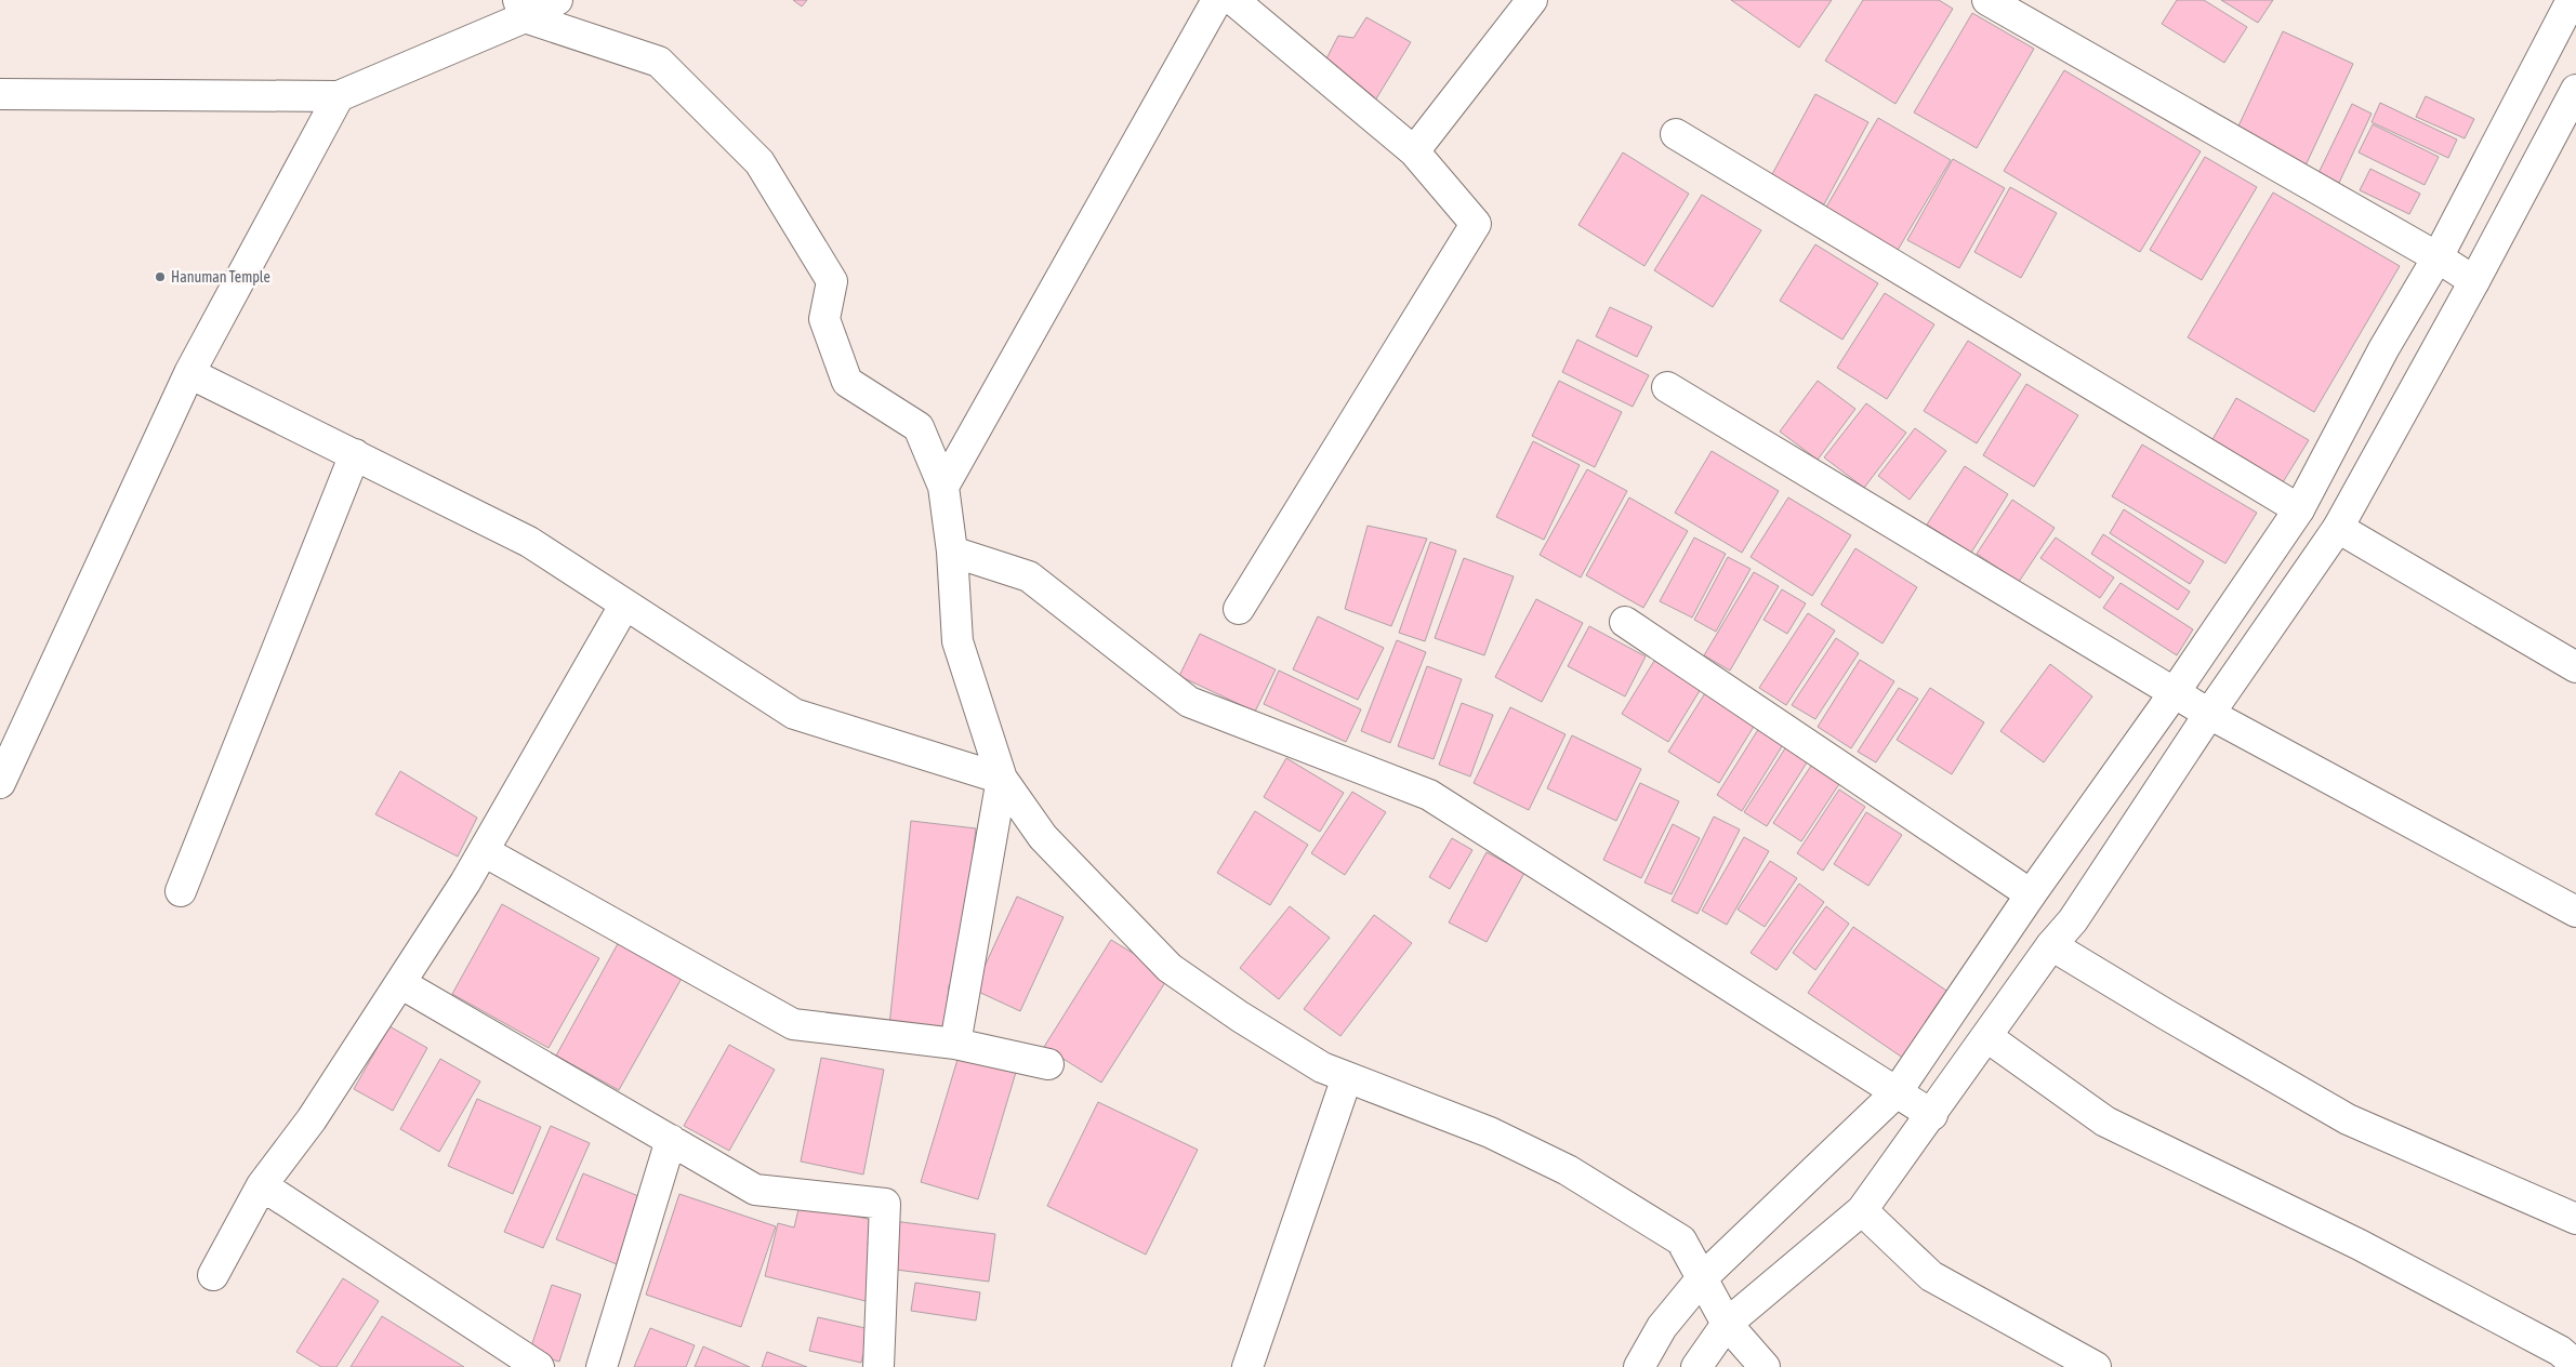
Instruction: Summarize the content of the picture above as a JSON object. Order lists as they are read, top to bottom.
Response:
{
  "places": ["Hanuman Temple"]
}
